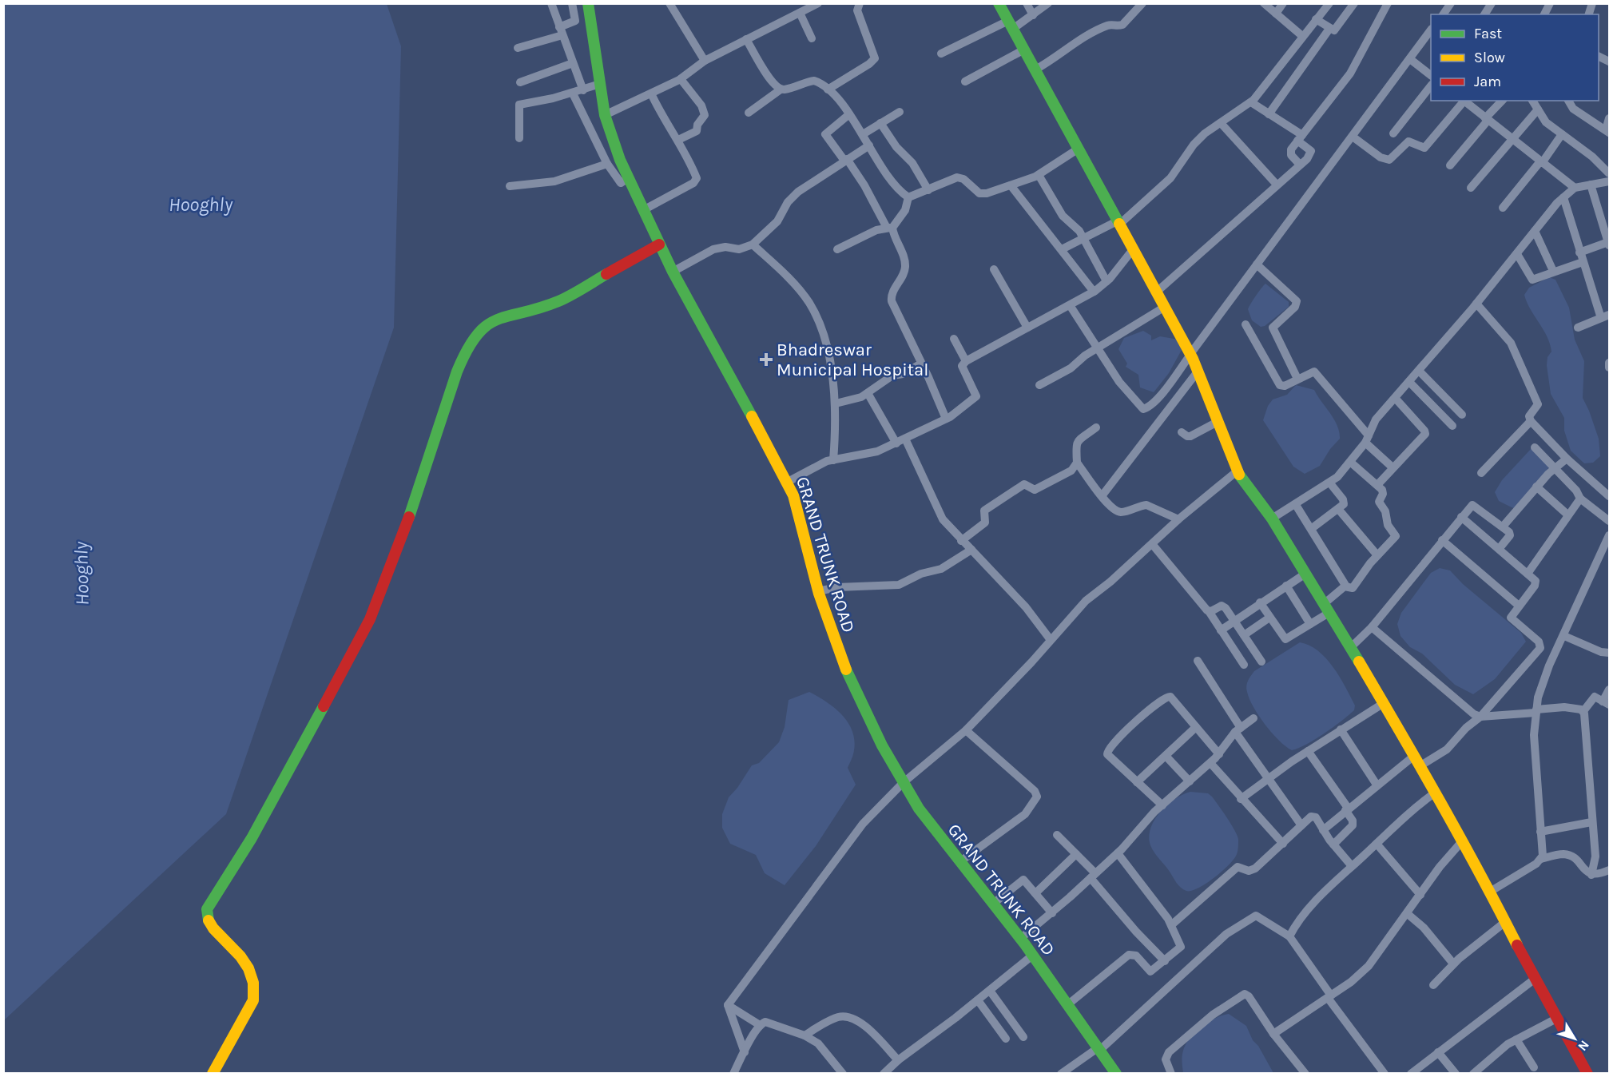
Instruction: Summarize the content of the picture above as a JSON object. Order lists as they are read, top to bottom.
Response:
{
  "streets": {
    "street": ["GRAND TRUNK ROAD"]
  },
  "water": ["Hooghly"],
  "places": {
    "health": ["Bhadreswar Municipal Hospital"]
  },
  "legend": ["Fast", "Slow", "Jam"],
  "north": "bottom right"
}
